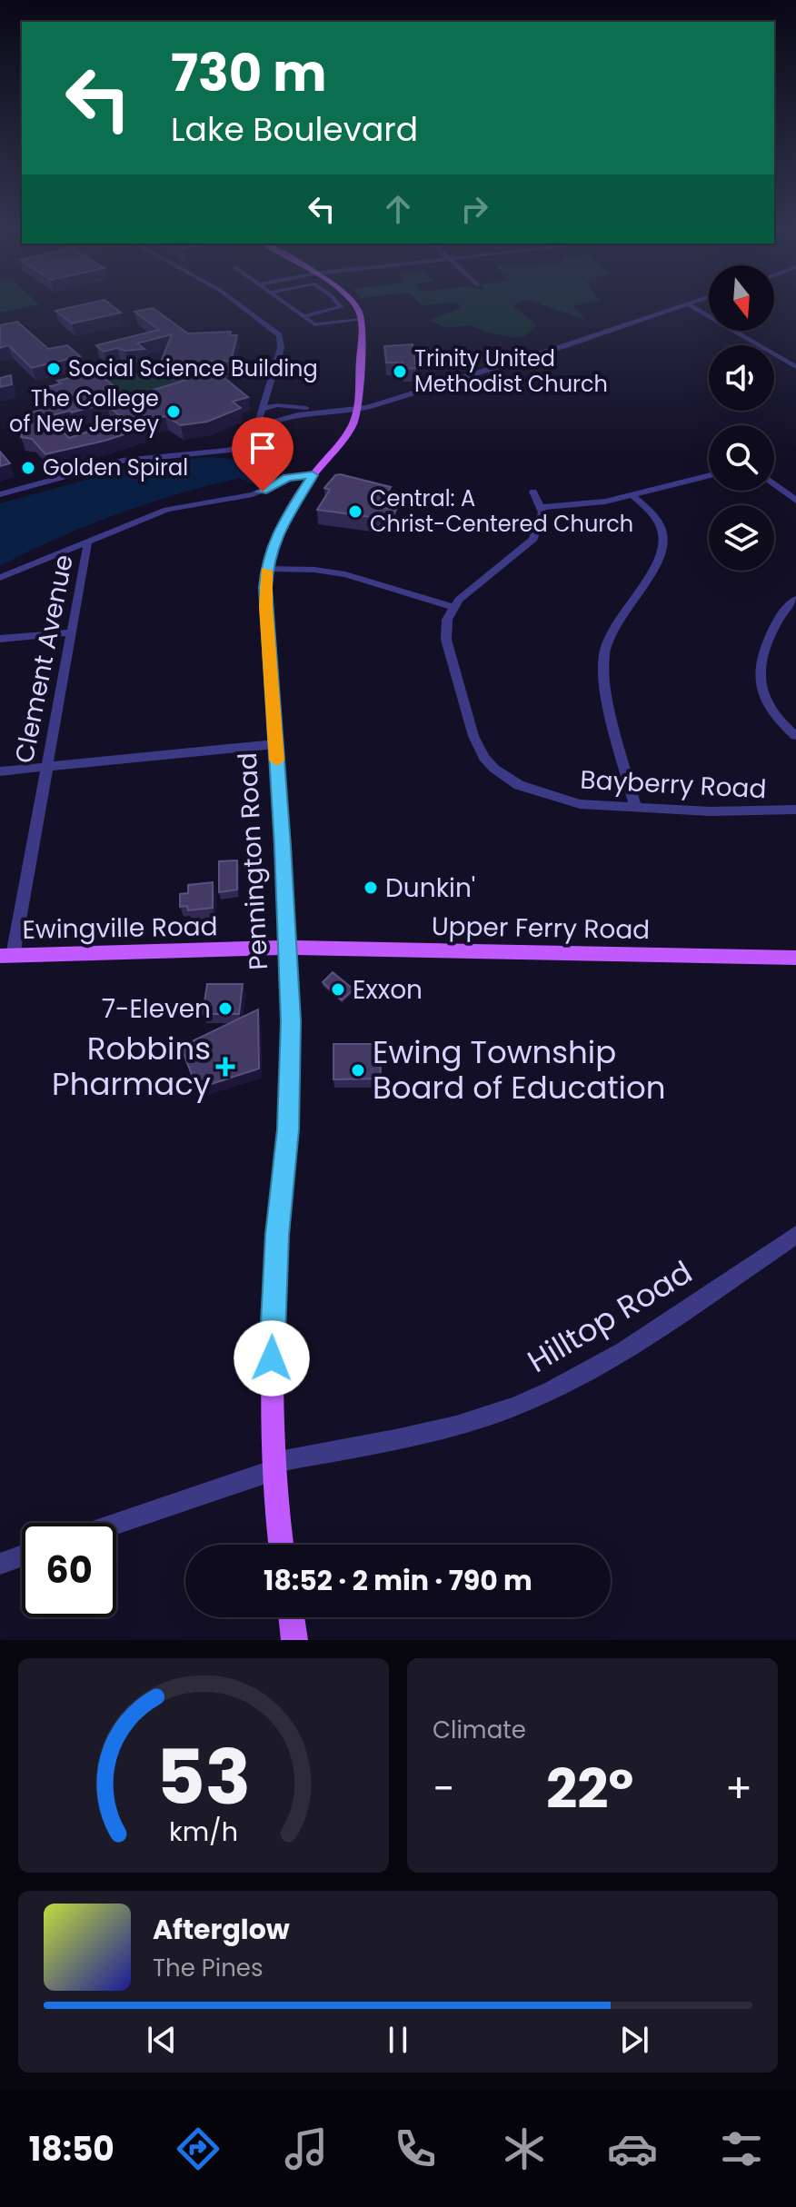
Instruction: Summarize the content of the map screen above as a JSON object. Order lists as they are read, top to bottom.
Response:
{
  "streets": {
    "main road": ["Pennington Road", "Ewingville Road", "Upper Ferry Road"],
    "street": ["Clement Avenue", "Bayberry Road", "Hilltop Road"]
  },
  "crossings": [
    ["Clement Avenue", "Ewingville Road"],
    ["Pennington Road", "Ewingville Road"],
    ["Pennington Road", "Upper Ferry Road"],
    ["Pennington Road", "Hilltop Road"],
    ["Ewingville Road", "Upper Ferry Road"]
  ],
  "places": {
    "other": [
      "Social Science Building",
      "Trinity United Methodist Church",
      "The College of New Jersey",
      "Golden Spiral",
      "Central: A Christ-Centered Church",
      "Dunkin'",
      "Exxon",
      "7-Eleven",
      "Ewing Township Board of Education"
    ],
    "health": ["Robbins Pharmacy"]
  },
  "north": "bottom",
  "page": {
    "turn": ["730 m", "Lake Boulevard"],
    "limit": "60",
    "trip": "18:52 · 2 min · 790 m",
    "tile": "Climate",
    "heat": ["−", "22°", "+"],
    "song": ["Afterglow", "The Pines"],
    "tabs": "18:50",
    "gauge": ["53", "km/h"]
  }
}
